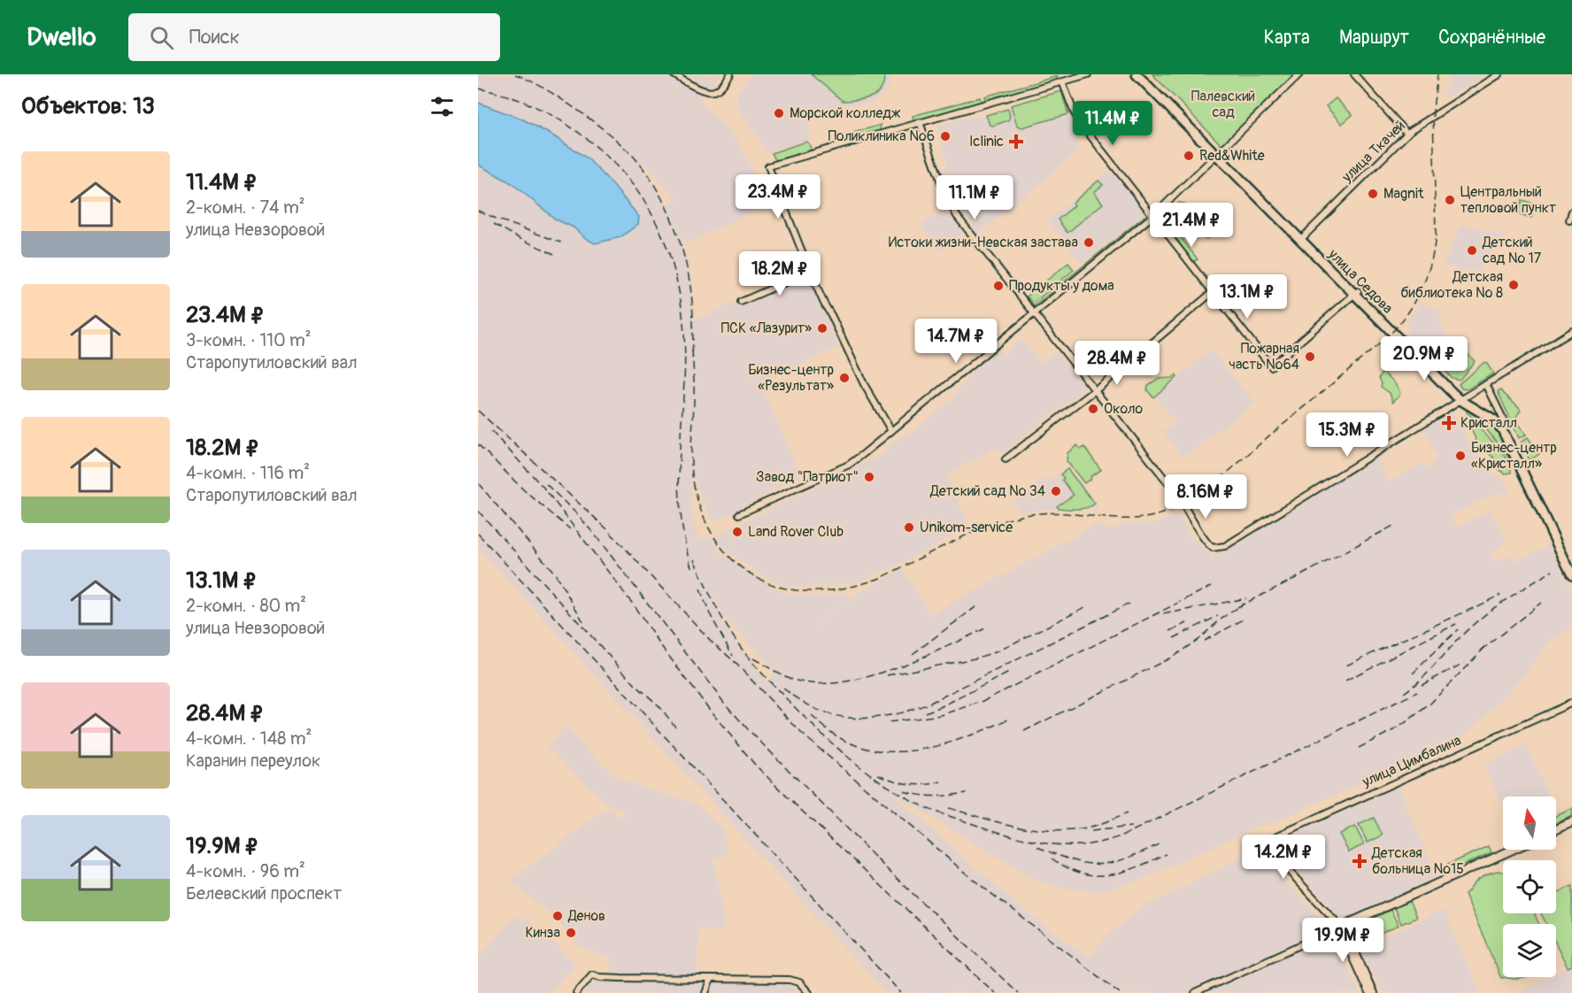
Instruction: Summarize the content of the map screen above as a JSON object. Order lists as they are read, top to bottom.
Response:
{
  "streets": {
    "main road": ["улица Седова"],
    "street": ["улица Ткачей", "улица Цимбалина"]
  },
  "crossings": [
    ["улица Ткачей", "улица Седова"]
  ],
  "parks": ["Палевский сад"],
  "places": {
    "other": [
      "Морской колледж",
      "Поликлиника №6",
      "Red&White",
      "Magnit",
      "Центральный тепловой пункт",
      "Истоки жизни-Невская застава",
      "Детский сад № 17",
      "Детская библиотека № 8",
      "Продукты у дома",
      "ПСК «Лазурит»",
      "Пожарная часть №64",
      "Бизнес-центр «Результат»",
      "Около",
      "Бизнес-центр «Кристалл»",
      "Завод \"Патриот\"",
      "Детский сад № 34",
      "Unikom-service",
      "Land Rover Club",
      "Денов",
      "Кинза"
    ],
    "health": ["Iclinic", "Кристалл", "Детская больница №15"]
  },
  "north": "top",
  "page": {
    "header": "Dwello",
    "search": "Поиск",
    "nav": ["Карта", "Маршрут", "Сохранённые"],
    "heading": "Объектов: 13",
    "price": [
      "11.4M ₽",
      "23.4M ₽",
      "11.1M ₽",
      "21.4M ₽",
      "18.2M ₽",
      "13.1M ₽",
      "14.7M ₽",
      "20.9M ₽",
      "28.4M ₽",
      "15.3M ₽",
      "8.16M ₽",
      "14.2M ₽",
      "19.9M ₽"
    ],
    "list": [
      {
        "name": "11.4M ₽",
        "note": "2-комн. · 74 m² · улица Невзоровой"
      },
      {
        "name": "23.4M ₽",
        "note": "3-комн. · 110 m² · Старопутиловский вал"
      },
      {
        "name": "18.2M ₽",
        "note": "4-комн. · 116 m² · Старопутиловский вал"
      },
      {
        "name": "13.1M ₽",
        "note": "2-комн. · 80 m² · улица Невзоровой"
      },
      {
        "name": "28.4M ₽",
        "note": "4-комн. · 148 m² · Каранин переулок"
      },
      {
        "name": "19.9M ₽",
        "note": "4-комн. · 96 m² · Белевский проспект"
      }
    ]
  }
}
